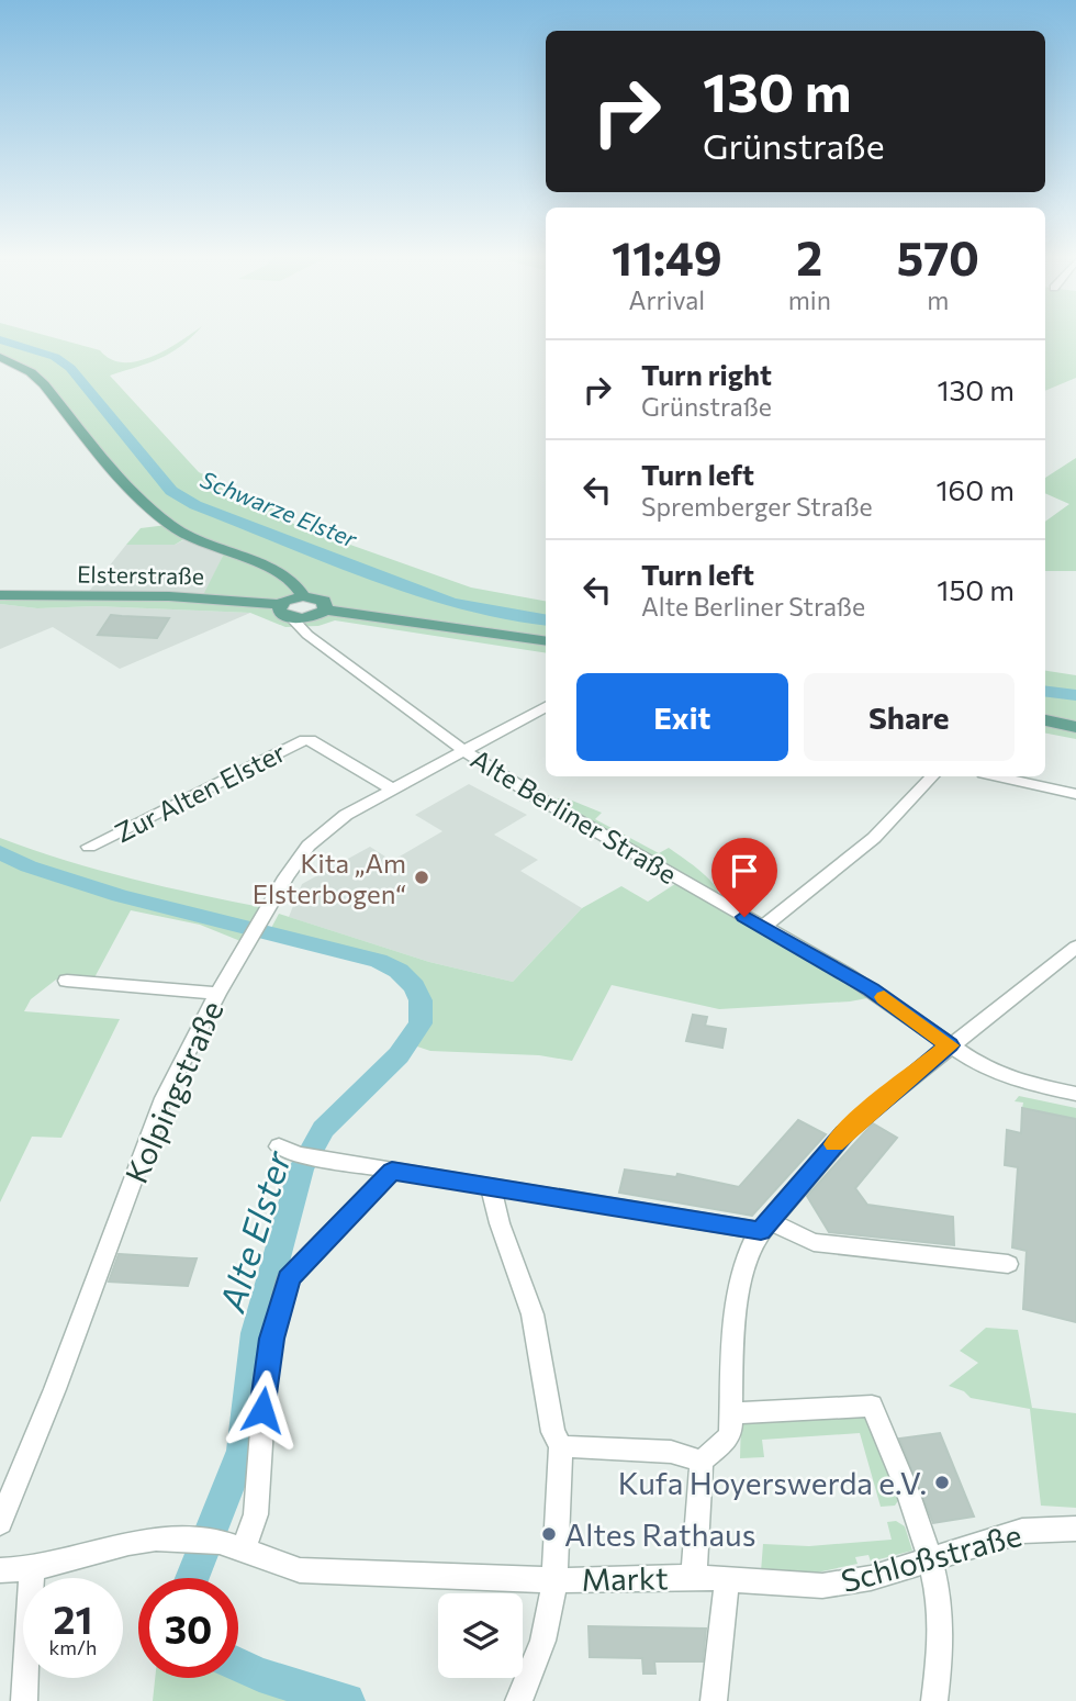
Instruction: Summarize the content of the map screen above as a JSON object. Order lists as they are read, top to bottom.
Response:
{
  "streets": {
    "main road": ["Elsterstraße"],
    "street": [
      "Zur Alten Elster",
      "Alte Berliner Straße",
      "Kolpingstraße",
      "Schloßstraße",
      "Markt"
    ]
  },
  "crossings": [
    ["Zur Alten Elster", "Kolpingstraße"],
    ["Alte Berliner Straße", "Kolpingstraße"],
    ["Schloßstraße", "Markt"]
  ],
  "water": ["Schwarze Elster", "Alte Elster"],
  "places": ["Kita „Am Elsterbogen“", "Kufa Hoyerswerda e.V.", "Altes Rathaus"],
  "page": {
    "turn": ["130 m", "Grünstraße"],
    "eta": [
      "11:49",
      "Arrival",
      "2",
      "min",
      "570",
      "m"
    ],
    "list": [
      {
        "name": "Turn right",
        "note": "Grünstraße",
        "value": "130 m"
      },
      {
        "name": "Turn left",
        "note": "Spremberger Straße",
        "value": "160 m"
      },
      {
        "name": "Turn left",
        "note": "Alte Berliner Straße",
        "value": "150 m"
      }
    ],
    "buttons": ["Exit", "Share"],
    "speed": "21 km/h",
    "limit": "30"
  }
}
